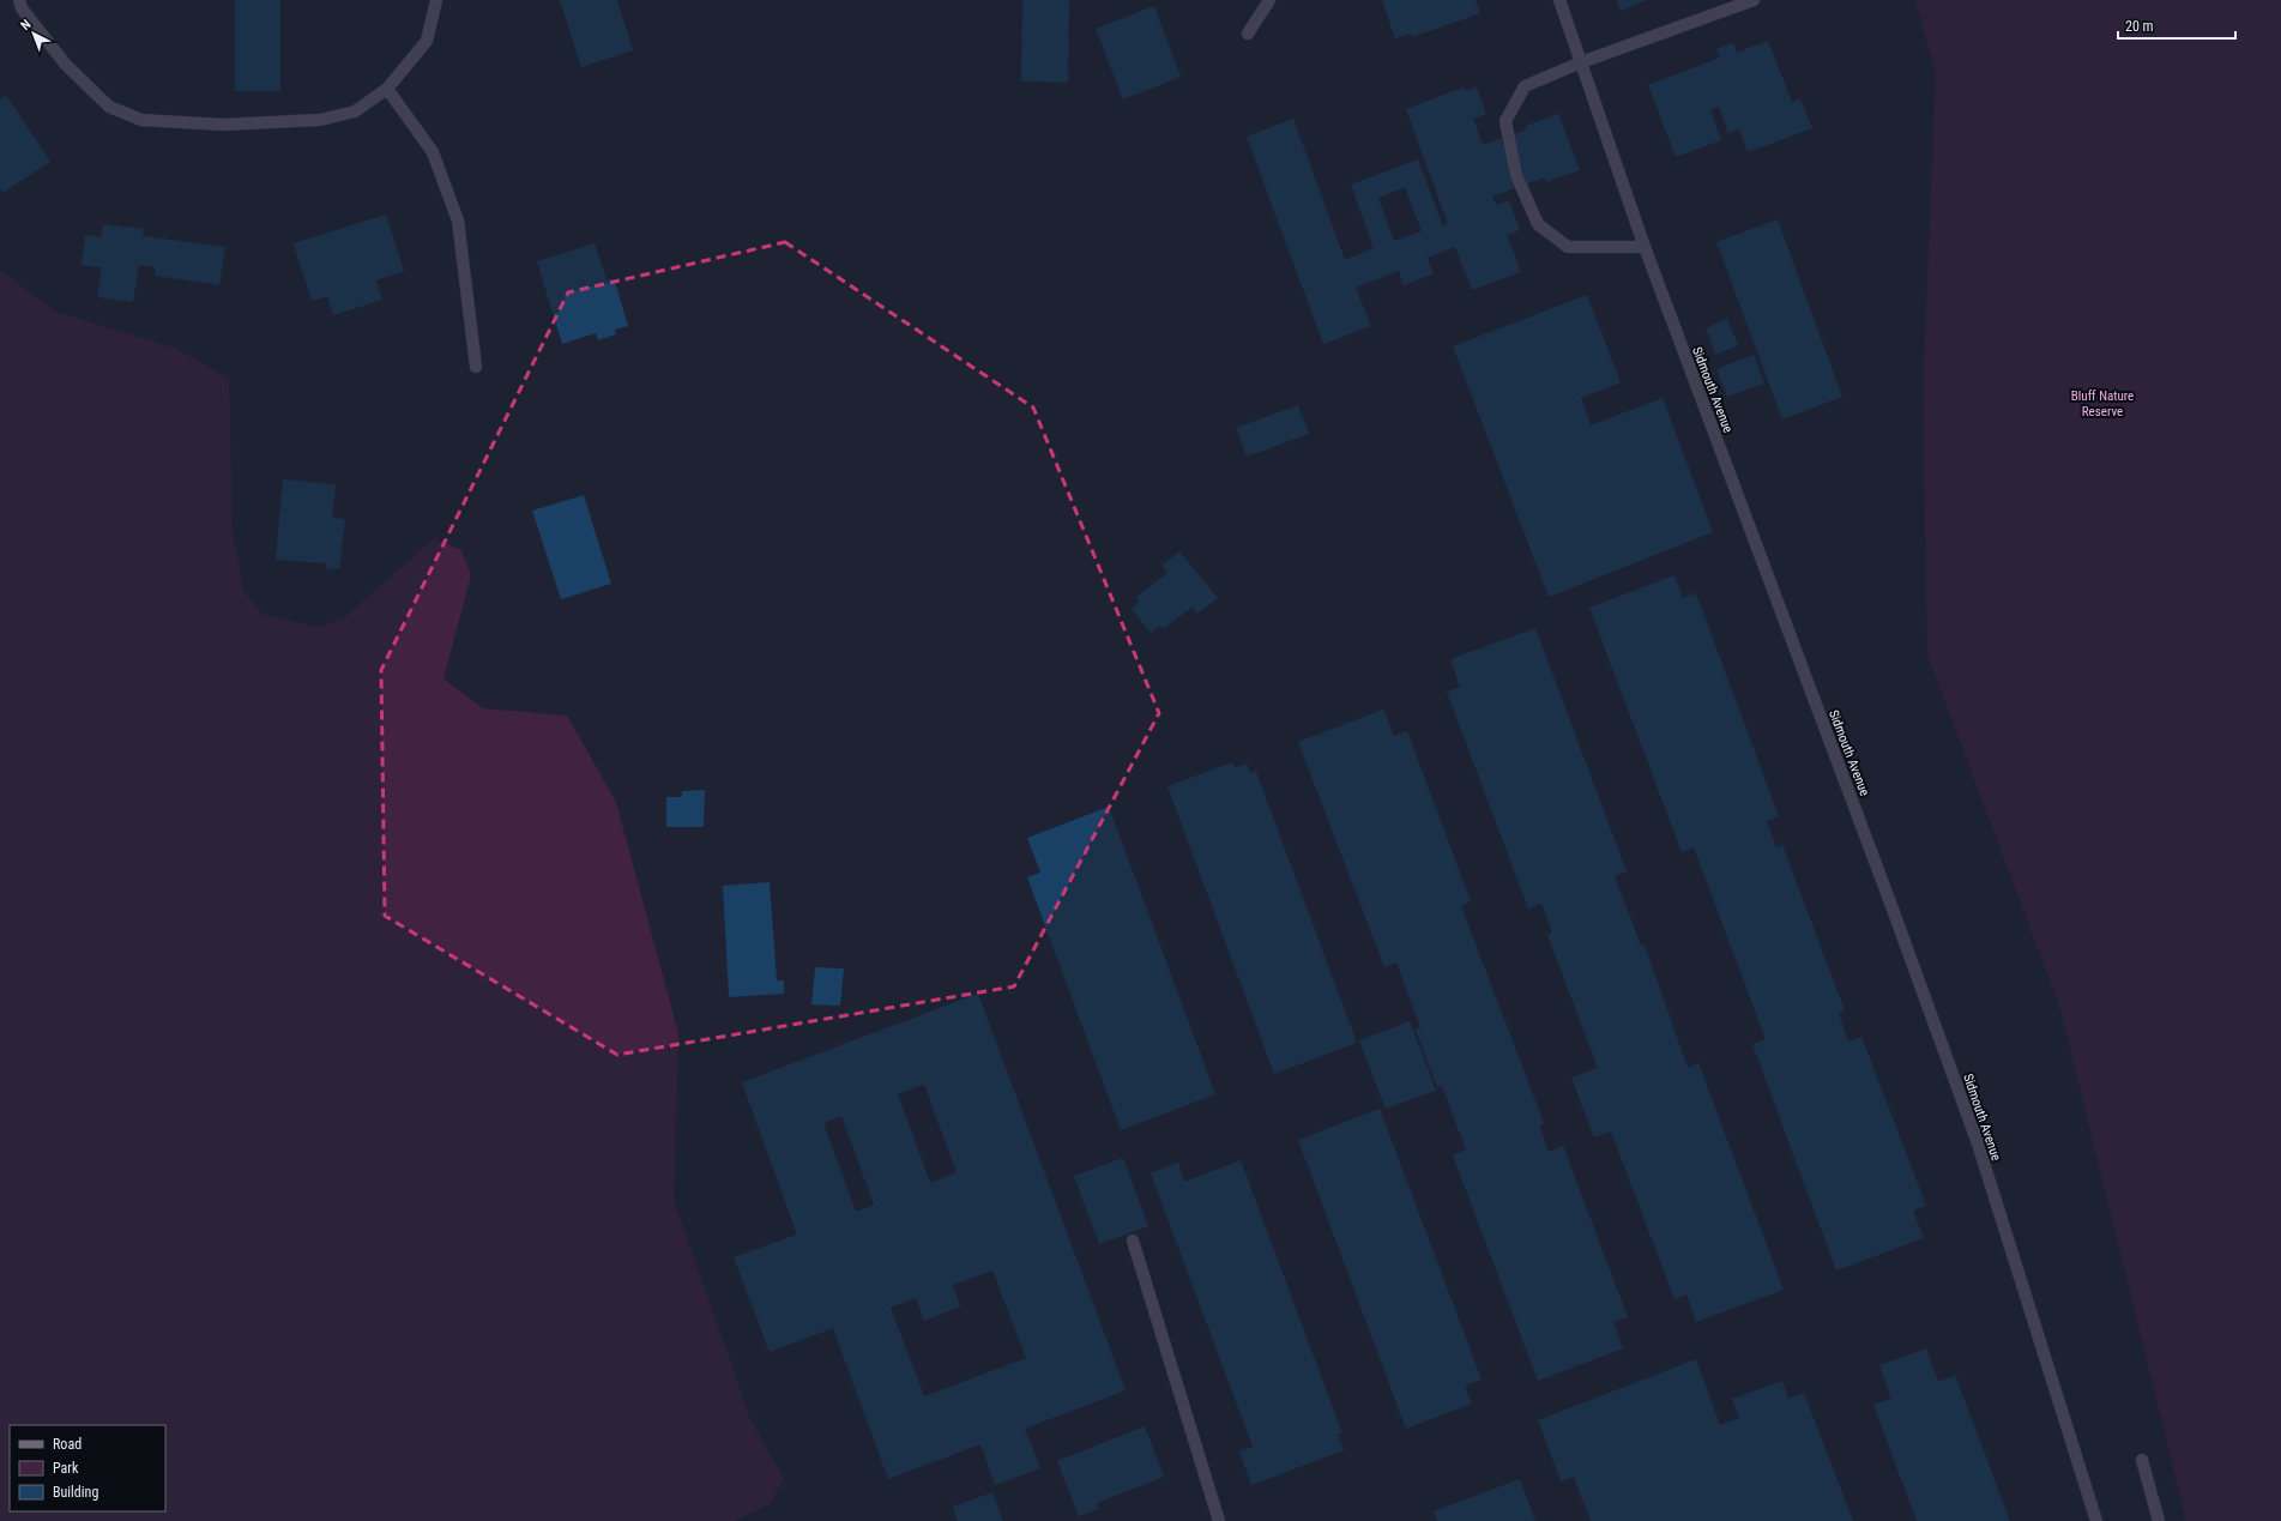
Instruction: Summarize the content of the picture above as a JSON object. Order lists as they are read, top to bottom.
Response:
{
  "streets": {
    "street": ["Sidmouth Avenue"]
  },
  "parks": ["Bluff Nature Reserve"],
  "legend": ["Road", "Park", "Building"],
  "scale_bar": "20 m",
  "north": "top left"
}
